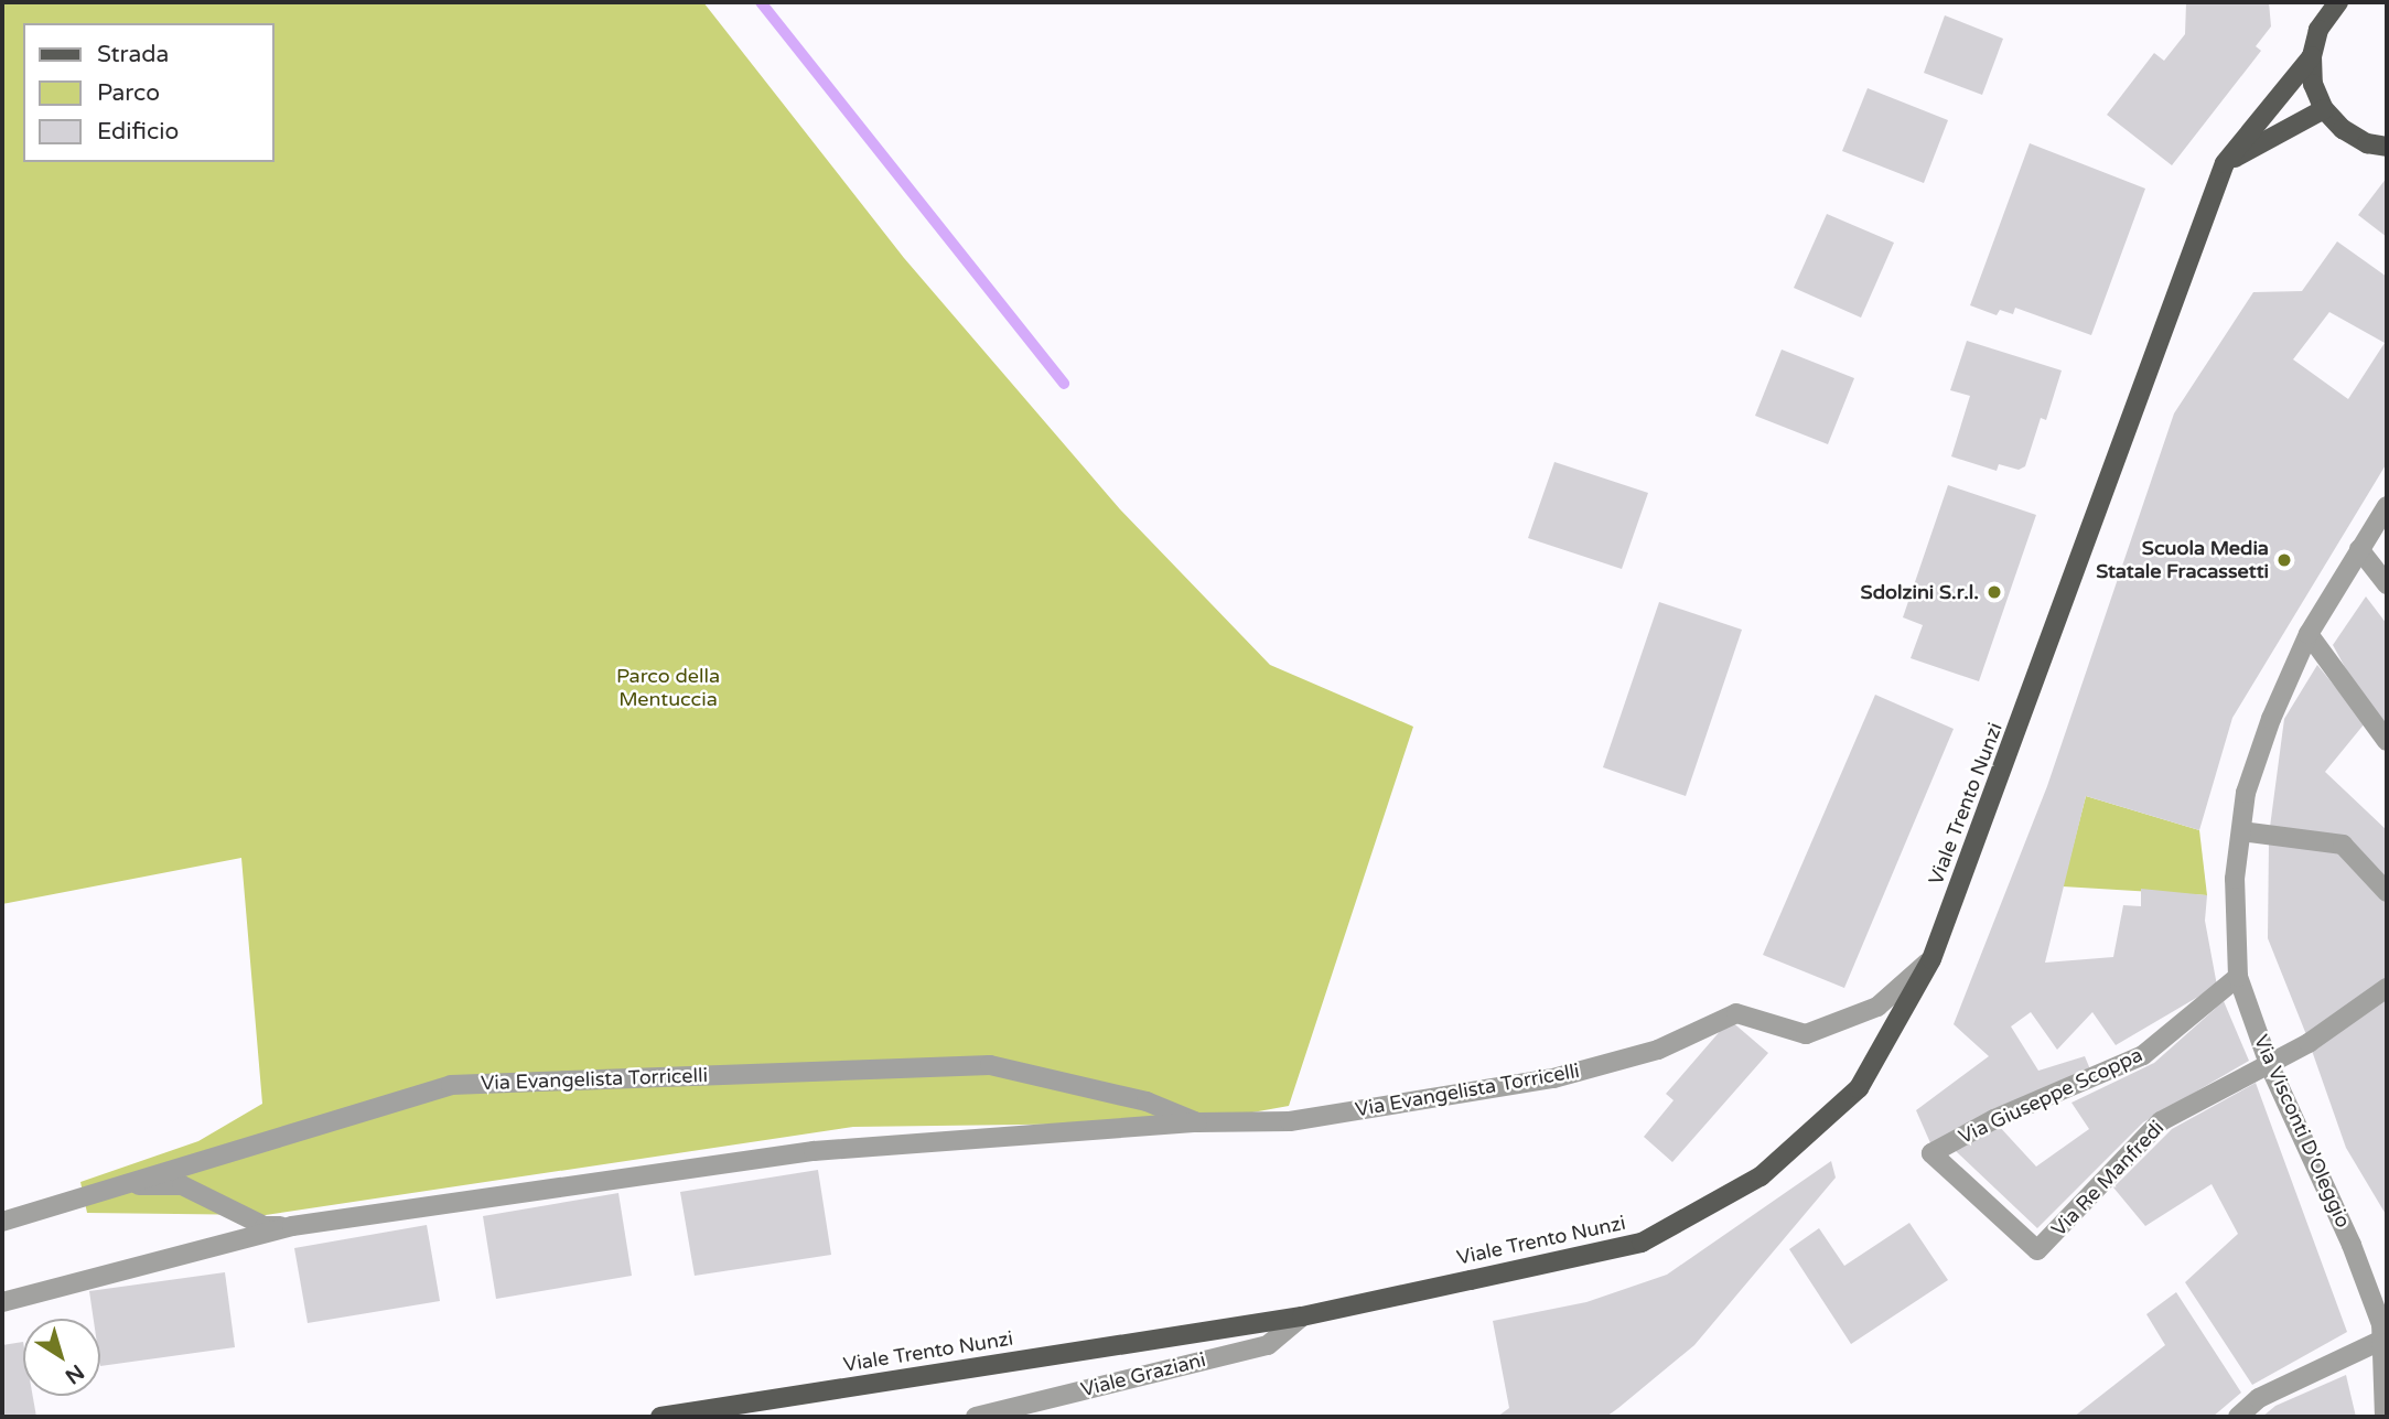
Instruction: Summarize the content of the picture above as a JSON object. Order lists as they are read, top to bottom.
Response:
{
  "streets": {
    "main road": ["Viale Trento Nunzi"],
    "street": [
      "Via Evangelista Torricelli",
      "Via Giuseppe Scoppa",
      "Via Visconti D'Oleggio",
      "Via Re Manfredi",
      "Viale Graziani"
    ]
  },
  "crossings": [
    ["Viale Trento Nunzi", "Via Evangelista Torricelli"],
    ["Viale Trento Nunzi", "Viale Graziani"],
    ["Via Giuseppe Scoppa", "Via Visconti D'Oleggio"],
    ["Via Giuseppe Scoppa", "Via Re Manfredi"],
    ["Via Visconti D'Oleggio", "Via Re Manfredi"]
  ],
  "parks": ["Parco della Mentuccia"],
  "places": ["Scuola Media Statale Fracassetti", "Sdolzini S.r.l."],
  "legend": ["Strada", "Parco", "Edificio"],
  "north": "bottom right"
}
